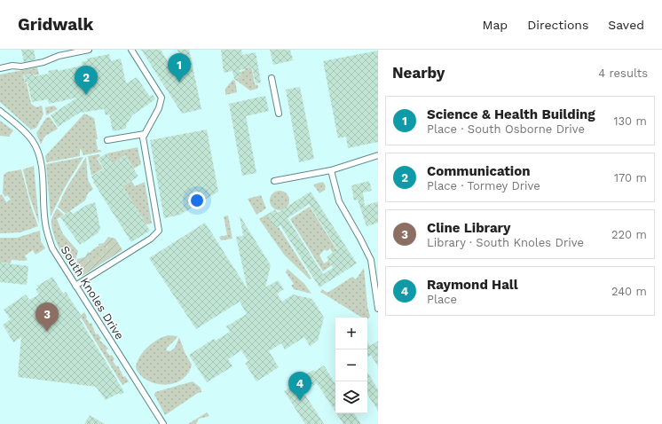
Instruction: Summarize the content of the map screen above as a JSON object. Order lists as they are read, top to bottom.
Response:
{
  "streets": {
    "street": ["South Knoles Drive"]
  },
  "page": {
    "header": "Gridwalk",
    "nav": ["Map", "Directions", "Saved"],
    "heading": ["Nearby", "4 results"],
    "pins": [
      "1",
      "2",
      "3",
      "4"
    ],
    "list": [
      {
        "mark": "1",
        "name": "Science & Health Building",
        "note": "Place · South Osborne Drive",
        "value": "130 m"
      },
      {
        "mark": "2",
        "name": "Communication",
        "note": "Place · Tormey Drive",
        "value": "170 m"
      },
      {
        "mark": "3",
        "name": "Cline Library",
        "note": "Library · South Knoles Drive",
        "value": "220 m"
      },
      {
        "mark": "4",
        "name": "Raymond Hall",
        "note": "Place",
        "value": "240 m"
      }
    ],
    "map_buttons": ["+", "−"]
  }
}
